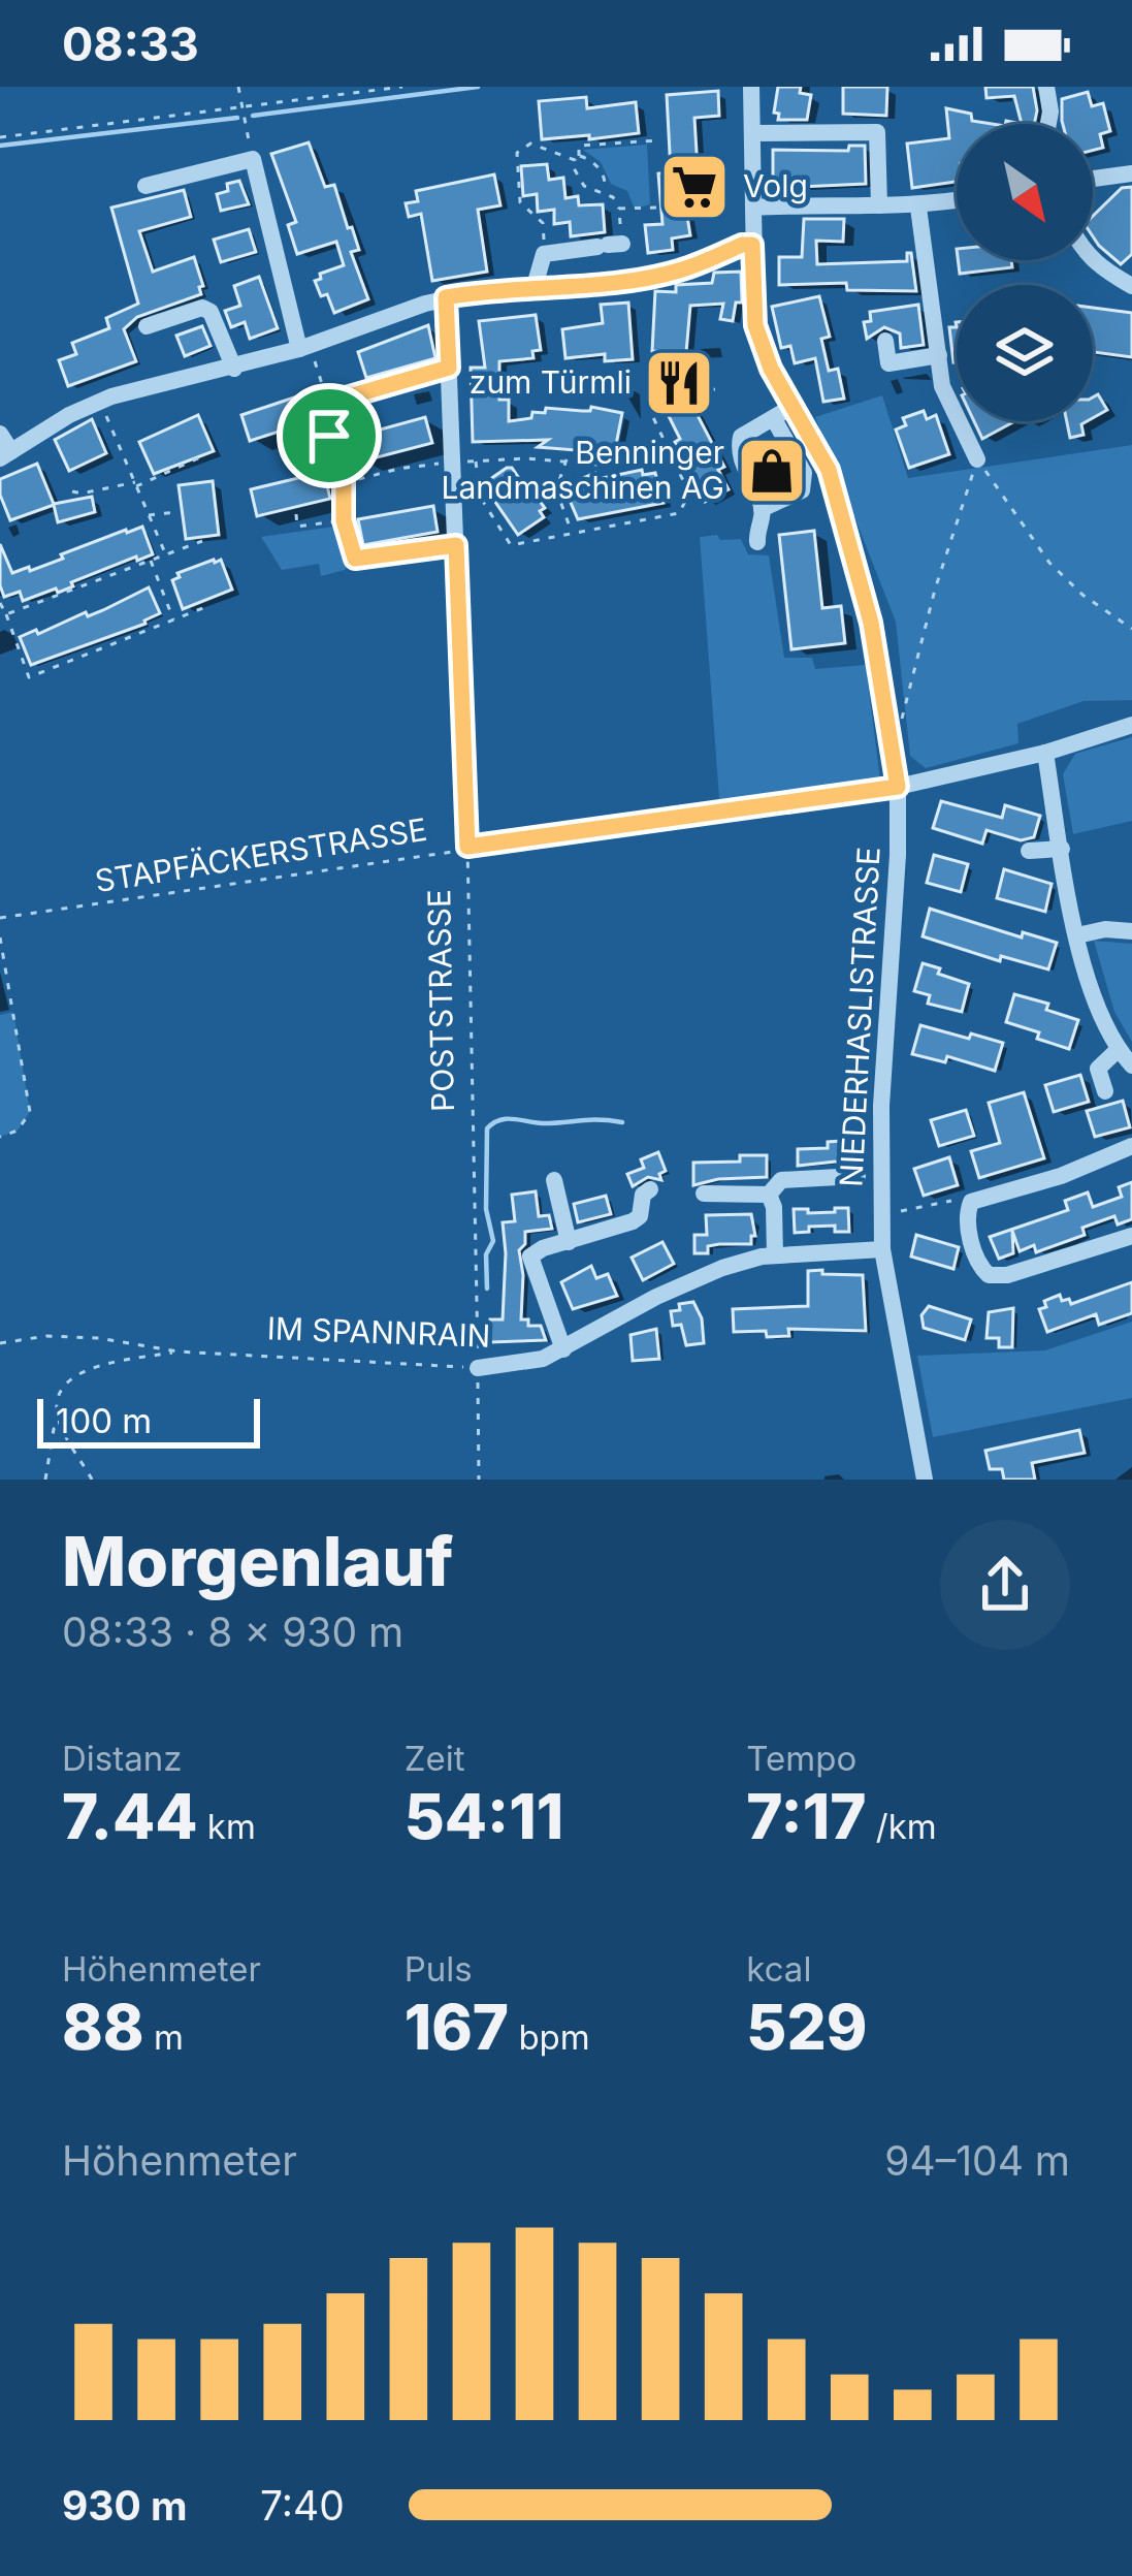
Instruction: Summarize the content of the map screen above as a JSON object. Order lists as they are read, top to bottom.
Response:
{
  "streets": {
    "street": ["NIEDERHASLISTRASSE", "IM SPANNRAIN"],
    "path": ["STAPFÄCKERSTRASSE", "POSTSTRASSE"]
  },
  "crossings": [
    ["STAPFÄCKERSTRASSE", "POSTSTRASSE"],
    ["STAPFÄCKERSTRASSE", "NIEDERHASLISTRASSE"],
    ["POSTSTRASSE", "IM SPANNRAIN"],
    ["NIEDERHASLISTRASSE", "IM SPANNRAIN"]
  ],
  "places": {
    "supermarket": ["Volg"],
    "restaurant": ["zum Türmli"],
    "shop": ["Benninger Landmaschinen AG"]
  },
  "scale_bar": "100 m",
  "north": "bottom right",
  "page": {
    "status": "08:33",
    "scale": "100 m",
    "heading": ["Morgenlauf", "08:33 · 8 × 930 m"],
    "stats": [
      ["Distanz", "7.44 km"],
      ["Zeit", "54:11"],
      ["Tempo", "7:17 /km"],
      ["Höhenmeter", "88 m"],
      ["Puls", "167 bpm"],
      ["kcal", "529"]
    ],
    "chart": ["Höhenmeter", "94–104 m"],
    "list": [
      {
        "name": "930 m",
        "note": "7:40"
      }
    ]
  }
}
